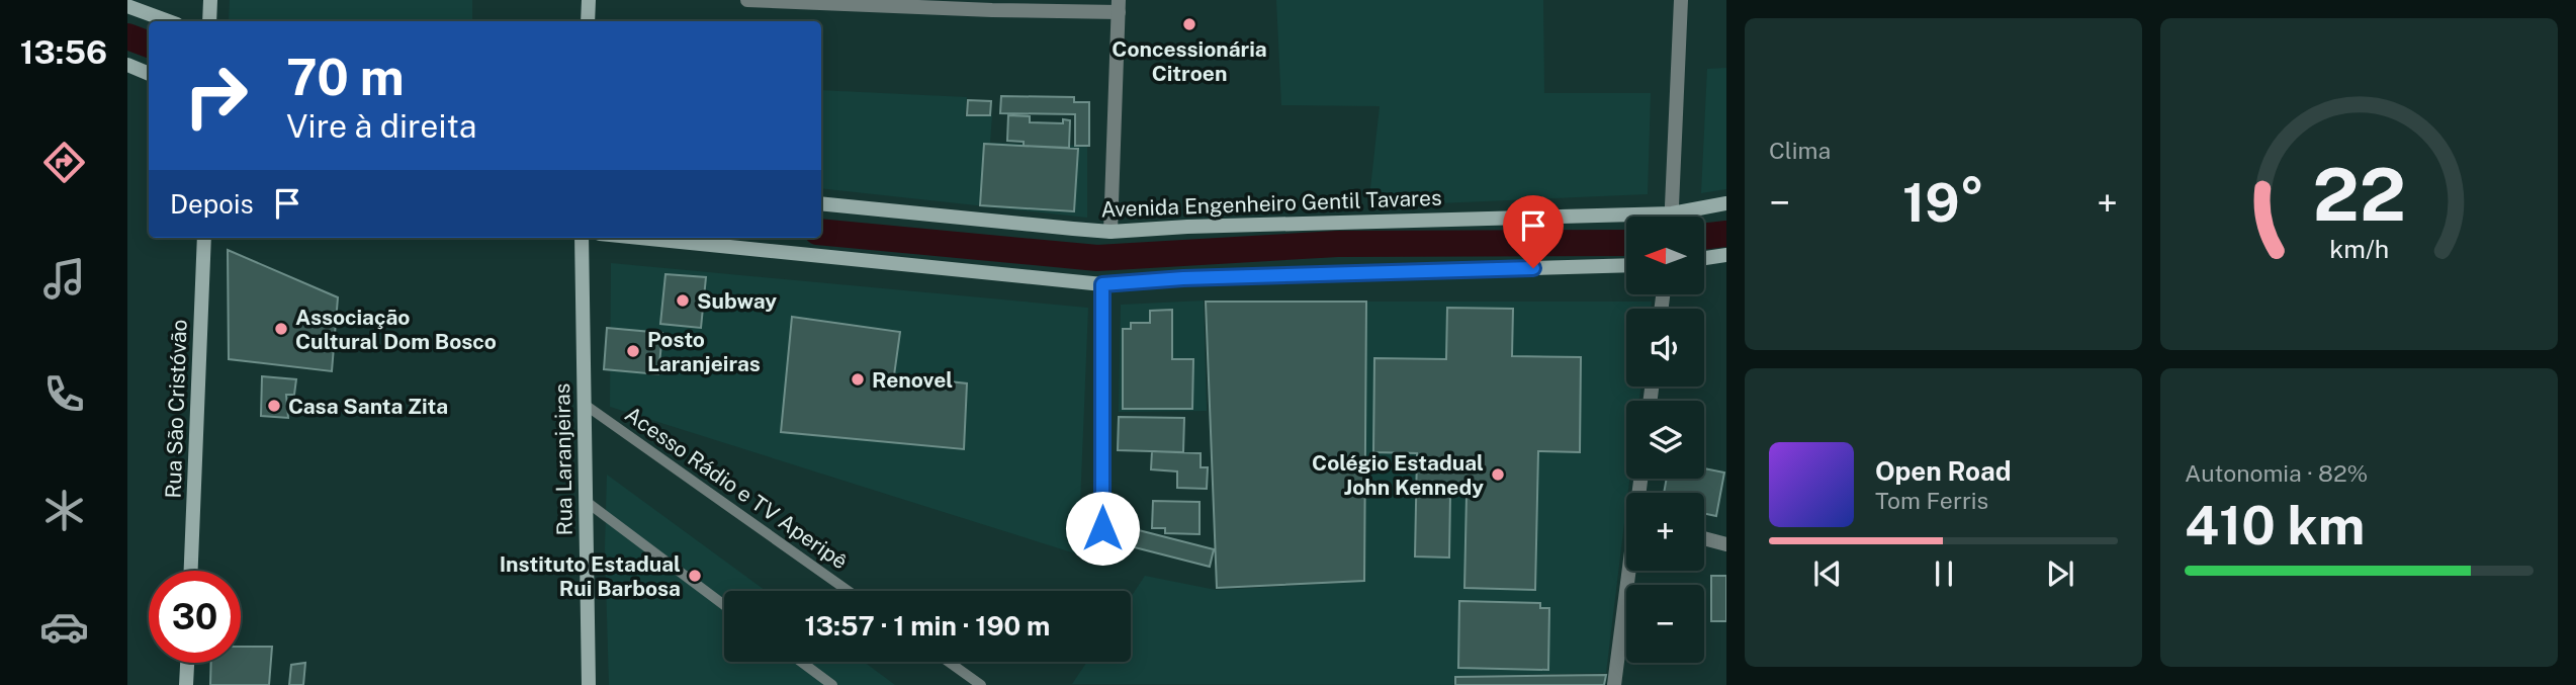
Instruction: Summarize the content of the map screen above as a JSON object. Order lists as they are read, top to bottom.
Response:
{
  "streets": {
    "main road": ["Avenida Engenheiro Gentil Tavares", "Rua São Cristóvão", "Rua Laranjeiras"],
    "lane": ["Acesso Rádio e TV Aperipê"]
  },
  "crossings": [
    ["Rua Laranjeiras", "Acesso Rádio e TV Aperipê"]
  ],
  "places": [
    "Concessionária Citroen",
    "Subway",
    "Associação Cultural Dom Bosco",
    "Posto Laranjeiras",
    "Renovel",
    "Casa Santa Zita",
    "Colégio Estadual John Kennedy",
    "Instituto Estadual Rui Barbosa"
  ],
  "north": "left",
  "page": {
    "tabs": "13:56",
    "tile": [
      "Clima",
      ["Autonomia · 82%", "410 km"]
    ],
    "turn": ["70 m", "Vire à direita"],
    "then": "Depois",
    "heat": ["−", "19°", "+"],
    "map_buttons": ["+", "−"],
    "song": ["Open Road", "Tom Ferris"],
    "limit": "30",
    "trip": "13:57 · 1 min · 190 m",
    "gauge": ["22", "km/h"]
  }
}
